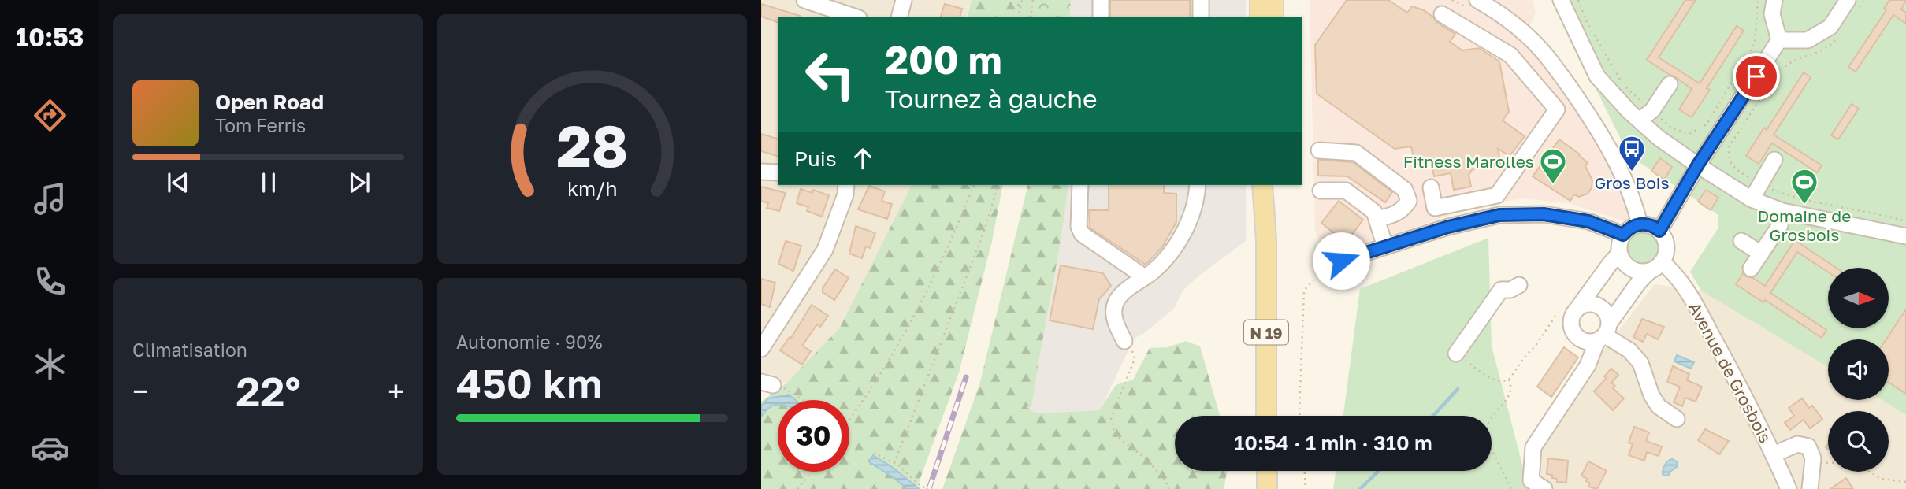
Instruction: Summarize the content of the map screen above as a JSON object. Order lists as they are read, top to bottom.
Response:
{
  "streets": {
    "main road": ["N 19"],
    "street": ["Avenue de Grosbois"]
  },
  "places": {
    "bus stop": ["Gros Bois"],
    "sports": ["Fitness Marolles", "Domaine de Grosbois"]
  },
  "north": "right",
  "page": {
    "tabs": "10:53",
    "turn": ["200 m", "Tournez à gauche"],
    "song": ["Open Road", "Tom Ferris"],
    "then": "Puis",
    "tile": [
      "Climatisation",
      ["Autonomie · 90%", "450 km"]
    ],
    "heat": ["−", "22°", "+"],
    "limit": "30",
    "trip": "10:54 · 1 min · 310 m",
    "gauge": ["28", "km/h"]
  }
}
